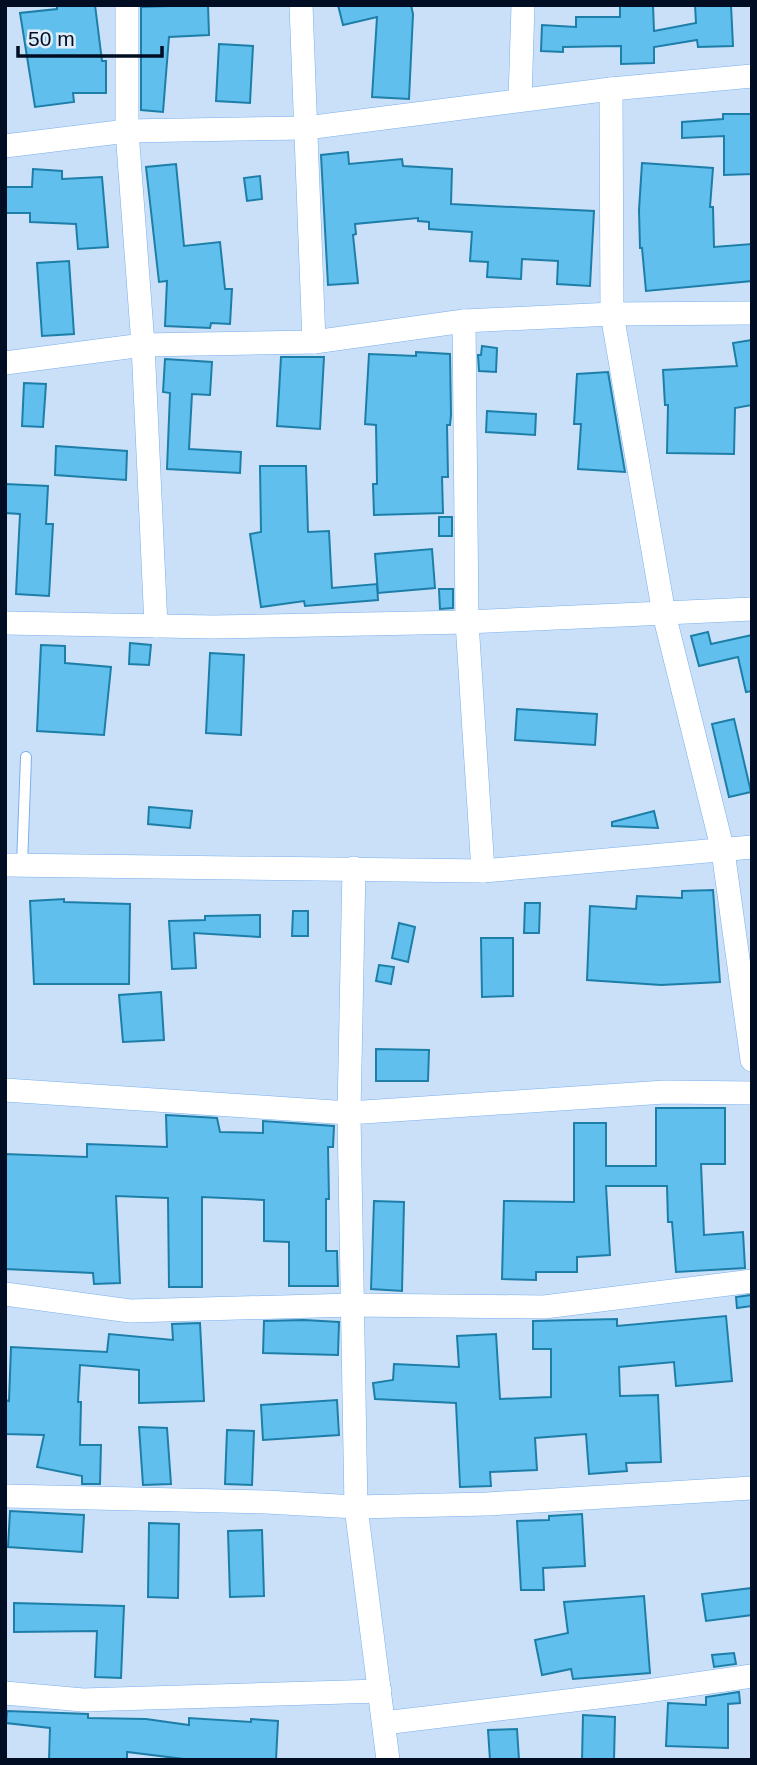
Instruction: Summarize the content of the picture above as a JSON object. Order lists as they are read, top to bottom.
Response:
{
  "scale_bar": "50 m"
}
